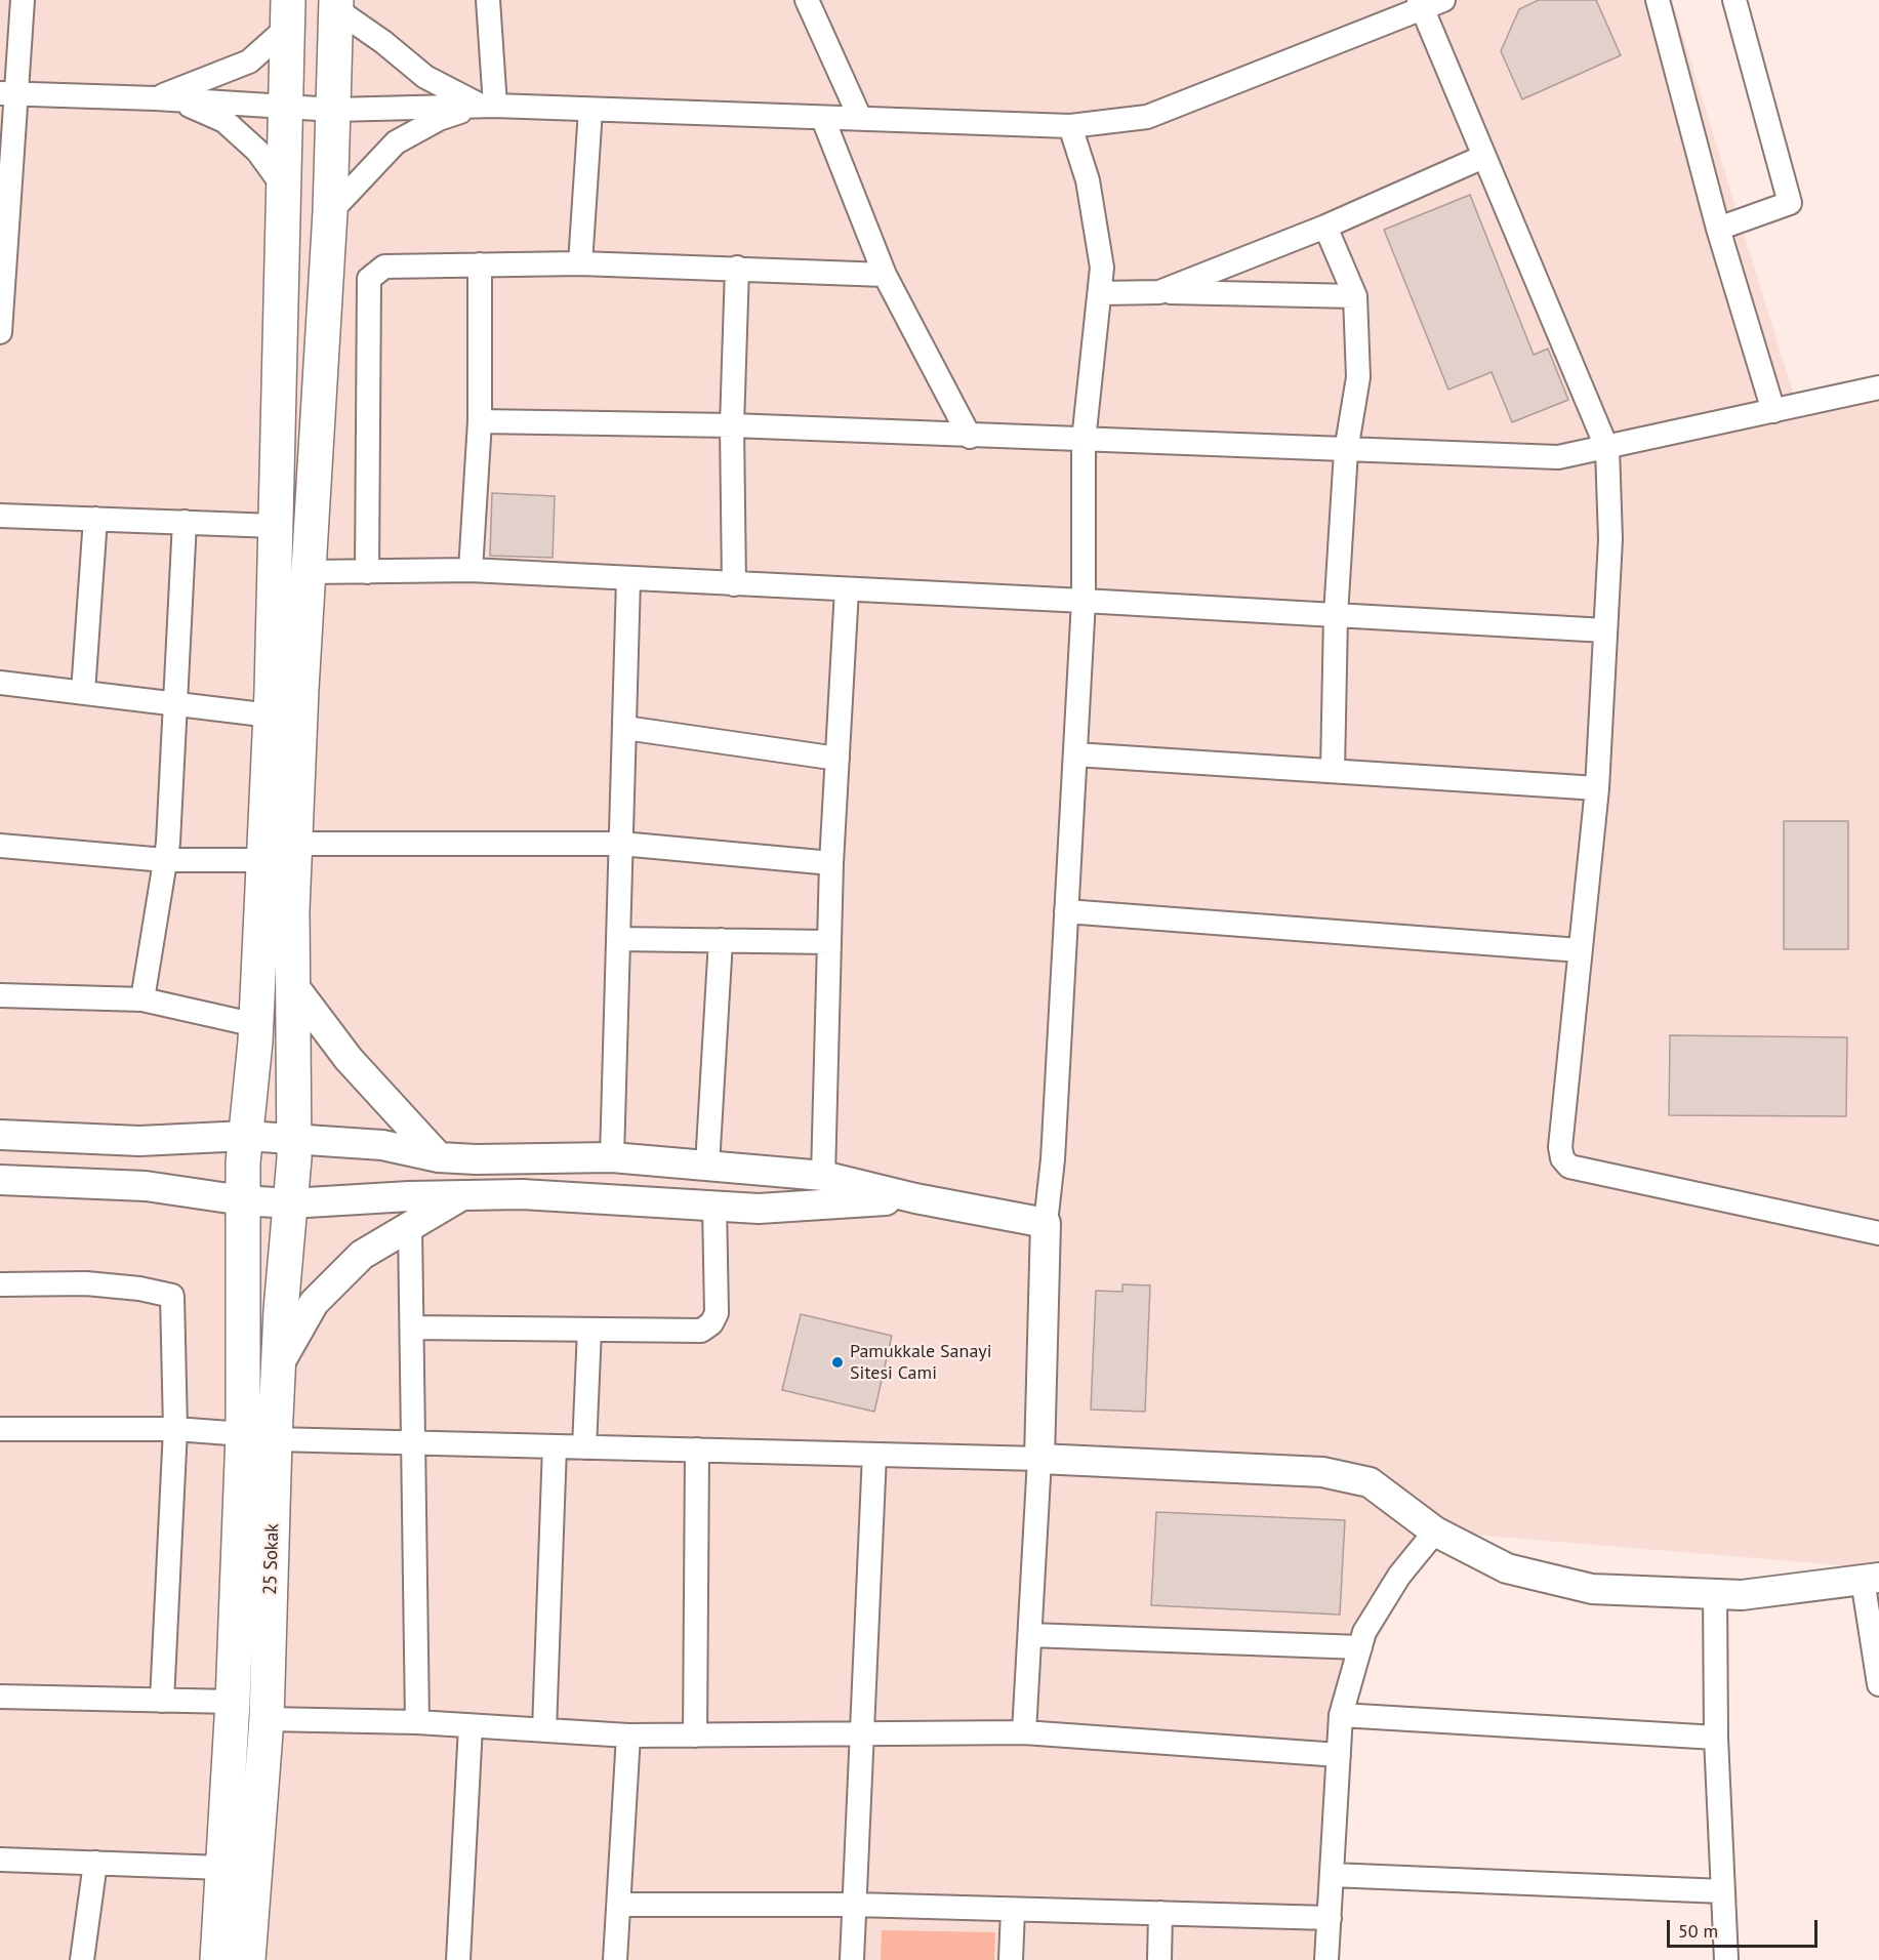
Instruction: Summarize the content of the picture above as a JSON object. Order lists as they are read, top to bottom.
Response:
{
  "streets": {
    "main road": ["25 Sokak"]
  },
  "places": ["Pamukkale Sanayi Sitesi Cami"],
  "scale_bar": "50 m"
}
